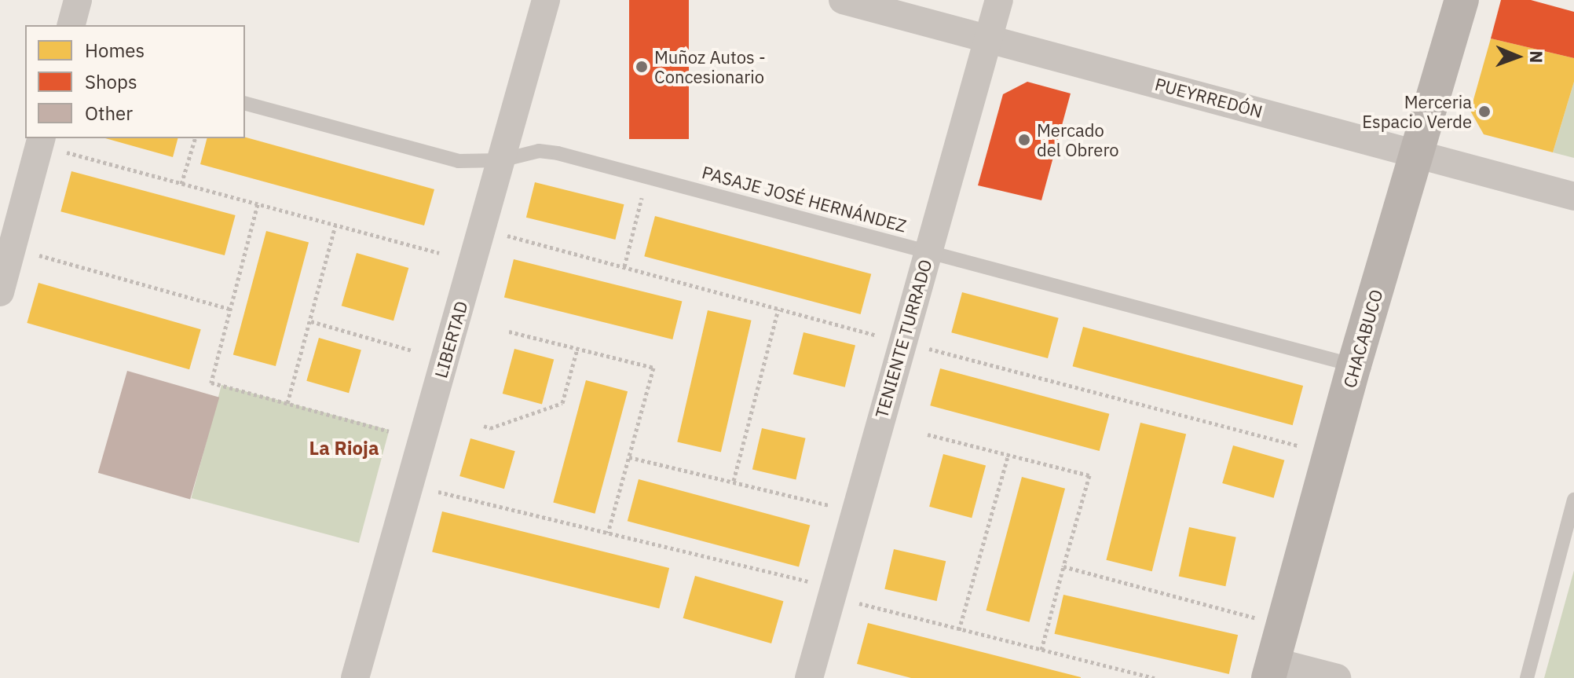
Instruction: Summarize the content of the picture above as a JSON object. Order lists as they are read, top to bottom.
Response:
{
  "streets": {
    "street": [
      "PUEYRREDÓN",
      "TENIENTE TURRADO",
      "CHACABUCO",
      "LIBERTAD"
    ],
    "lane": ["PASAJE JOSÉ HERNÁNDEZ"]
  },
  "crossings": [
    ["PUEYRREDÓN", "TENIENTE TURRADO"],
    ["PUEYRREDÓN", "CHACABUCO"],
    ["PASAJE JOSÉ HERNÁNDEZ", "TENIENTE TURRADO"],
    ["PASAJE JOSÉ HERNÁNDEZ", "CHACABUCO"],
    ["PASAJE JOSÉ HERNÁNDEZ", "LIBERTAD"]
  ],
  "districts": ["La Rioja"],
  "places": ["Muñoz Autos - Concesionario", "Merceria Espacio Verde", "Mercado del Obrero"],
  "legend": ["Homes", "Shops", "Other"],
  "north": "right"
}
